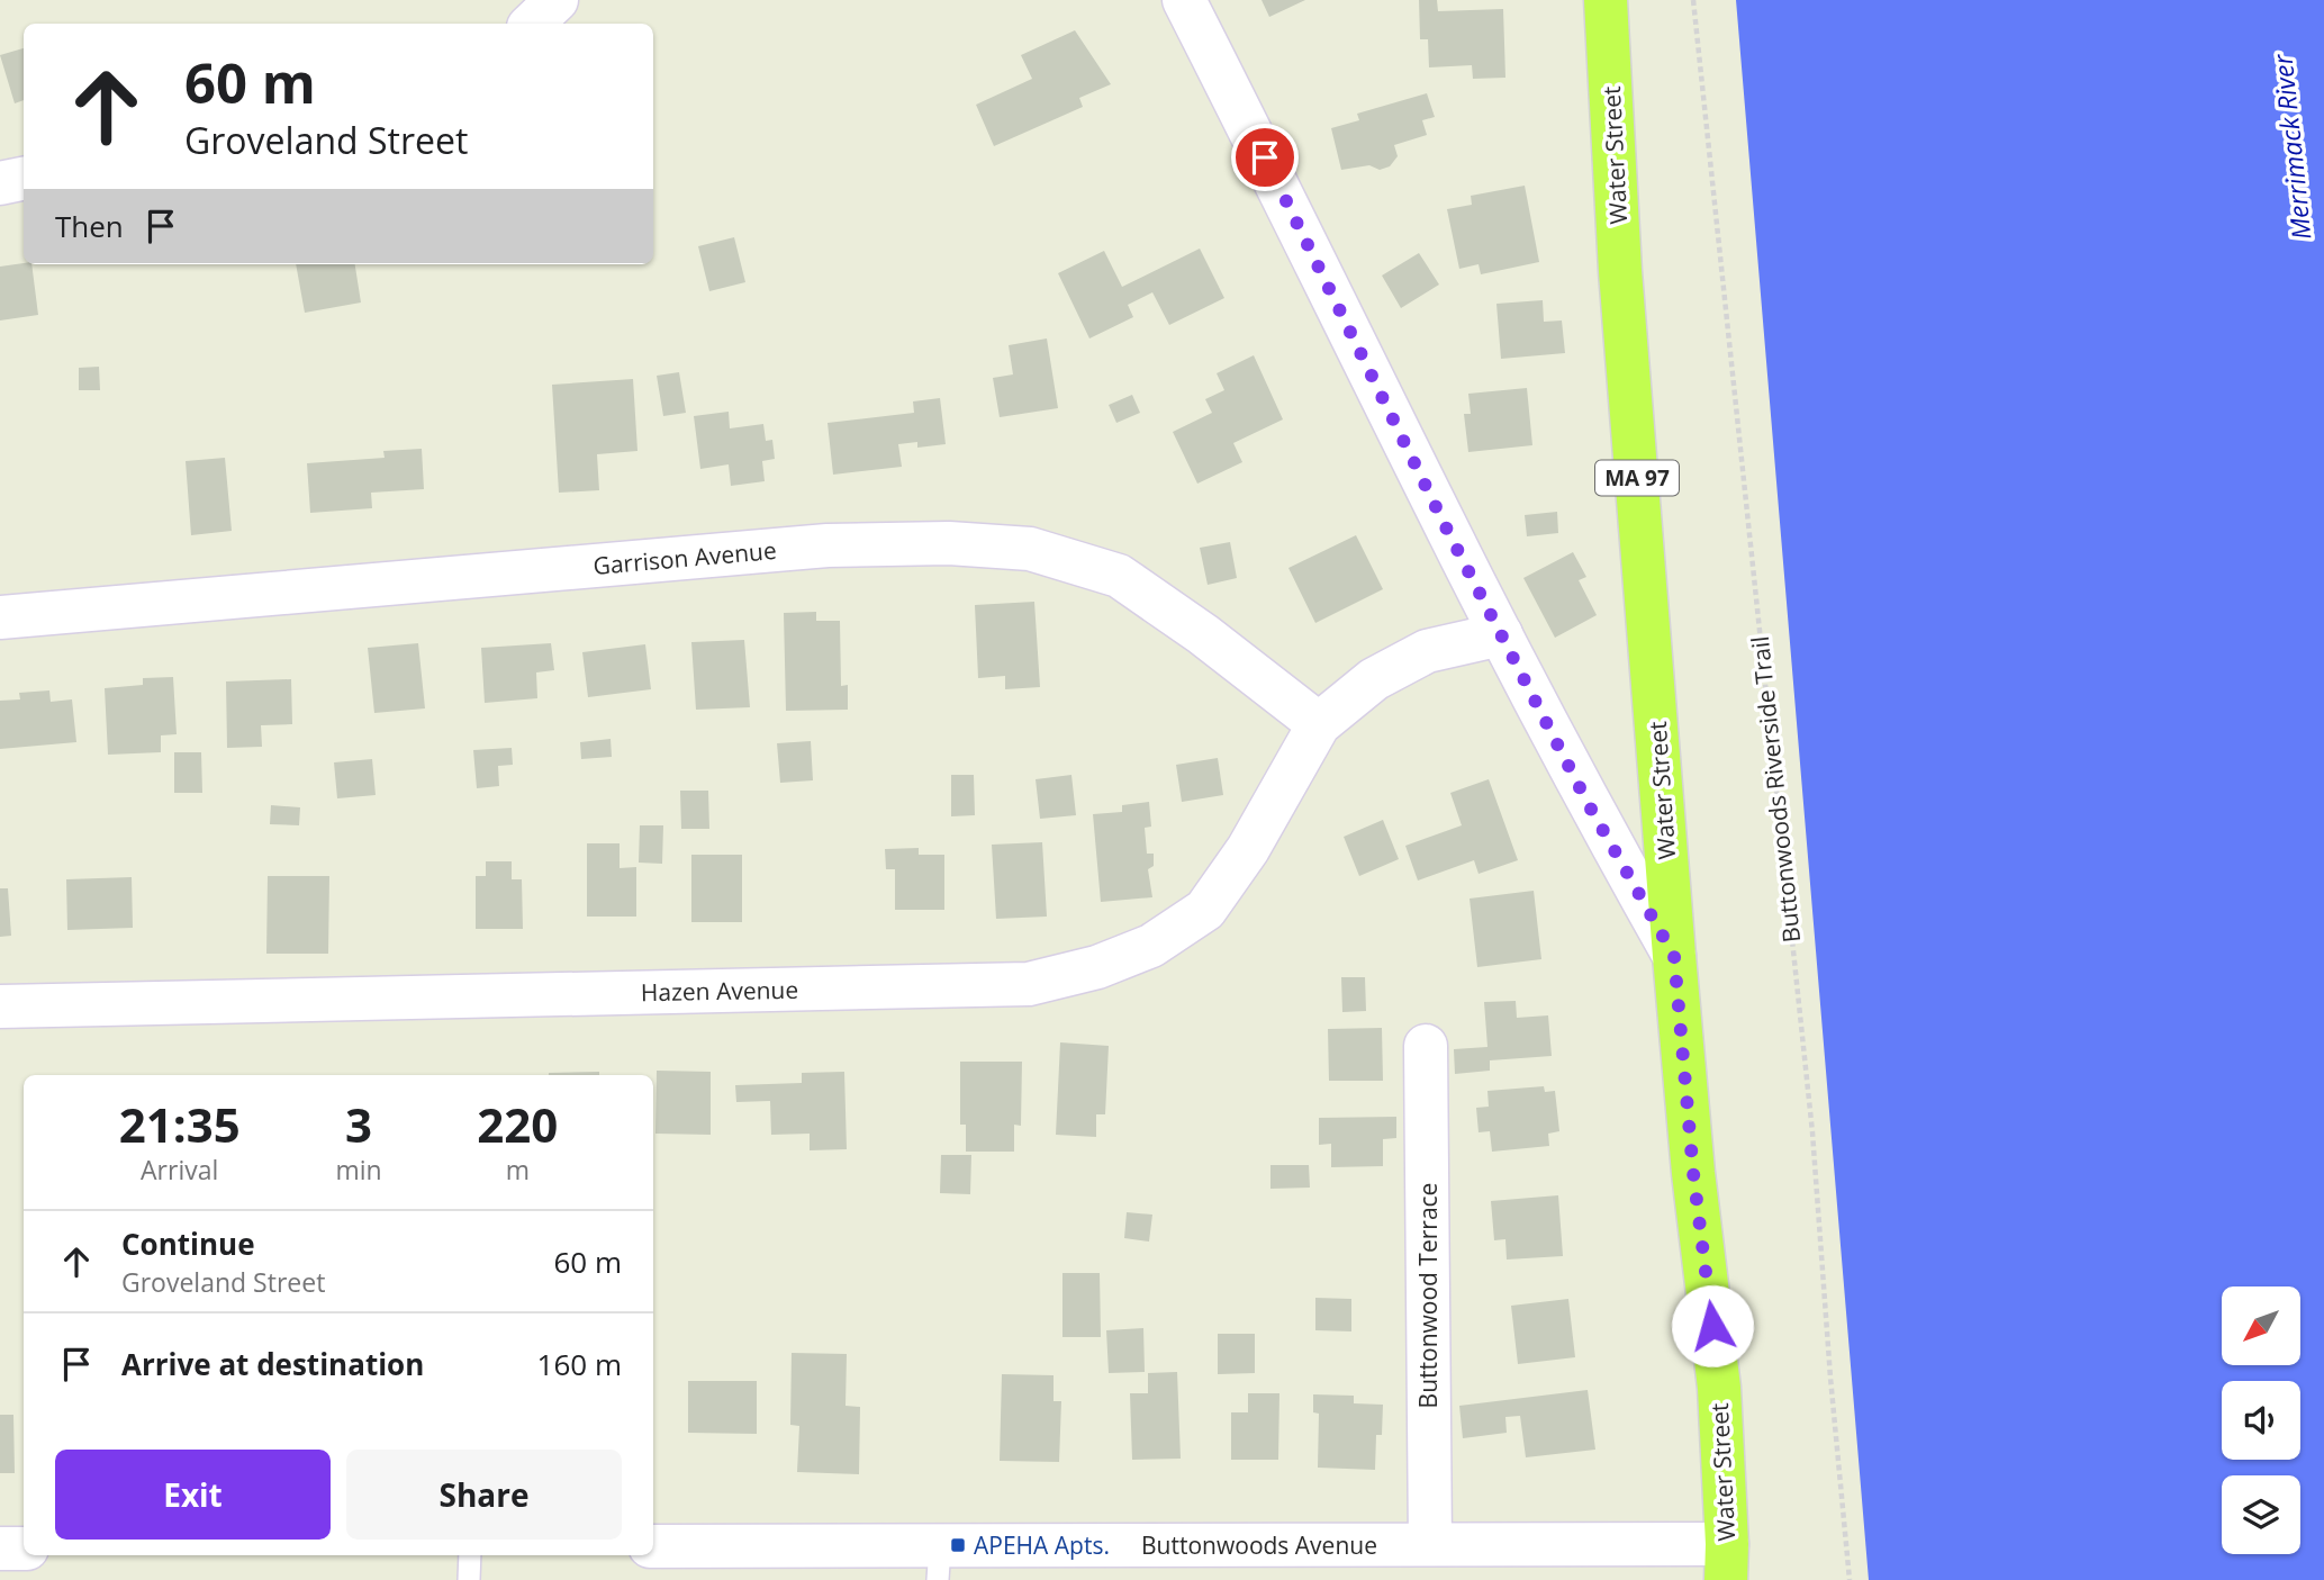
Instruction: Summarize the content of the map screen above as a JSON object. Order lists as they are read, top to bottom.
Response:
{
  "streets": {
    "main road": ["Water Street", "MA 97"],
    "street": [
      "Garrison Avenue",
      "Hazen Avenue",
      "Buttonwood Terrace",
      "Buttonwoods Avenue"
    ],
    "path": ["Buttonwoods Riverside Trail"]
  },
  "crossings": [
    ["Water Street", "Buttonwoods Avenue"],
    ["Garrison Avenue", "Hazen Avenue"],
    ["Buttonwood Terrace", "Buttonwoods Avenue"]
  ],
  "water": ["Merrimack River"],
  "places": {
    "transit": ["APEHA Apts."]
  },
  "north": "bottom left",
  "page": {
    "turn": ["60 m", "Groveland Street"],
    "then": "Then",
    "eta": [
      "21:35",
      "Arrival",
      "3",
      "min",
      "220",
      "m"
    ],
    "list": [
      {
        "name": "Continue",
        "note": "Groveland Street",
        "value": "60 m"
      },
      {
        "name": "Arrive at destination",
        "value": "160 m"
      }
    ],
    "buttons": ["Exit", "Share"]
  }
}
